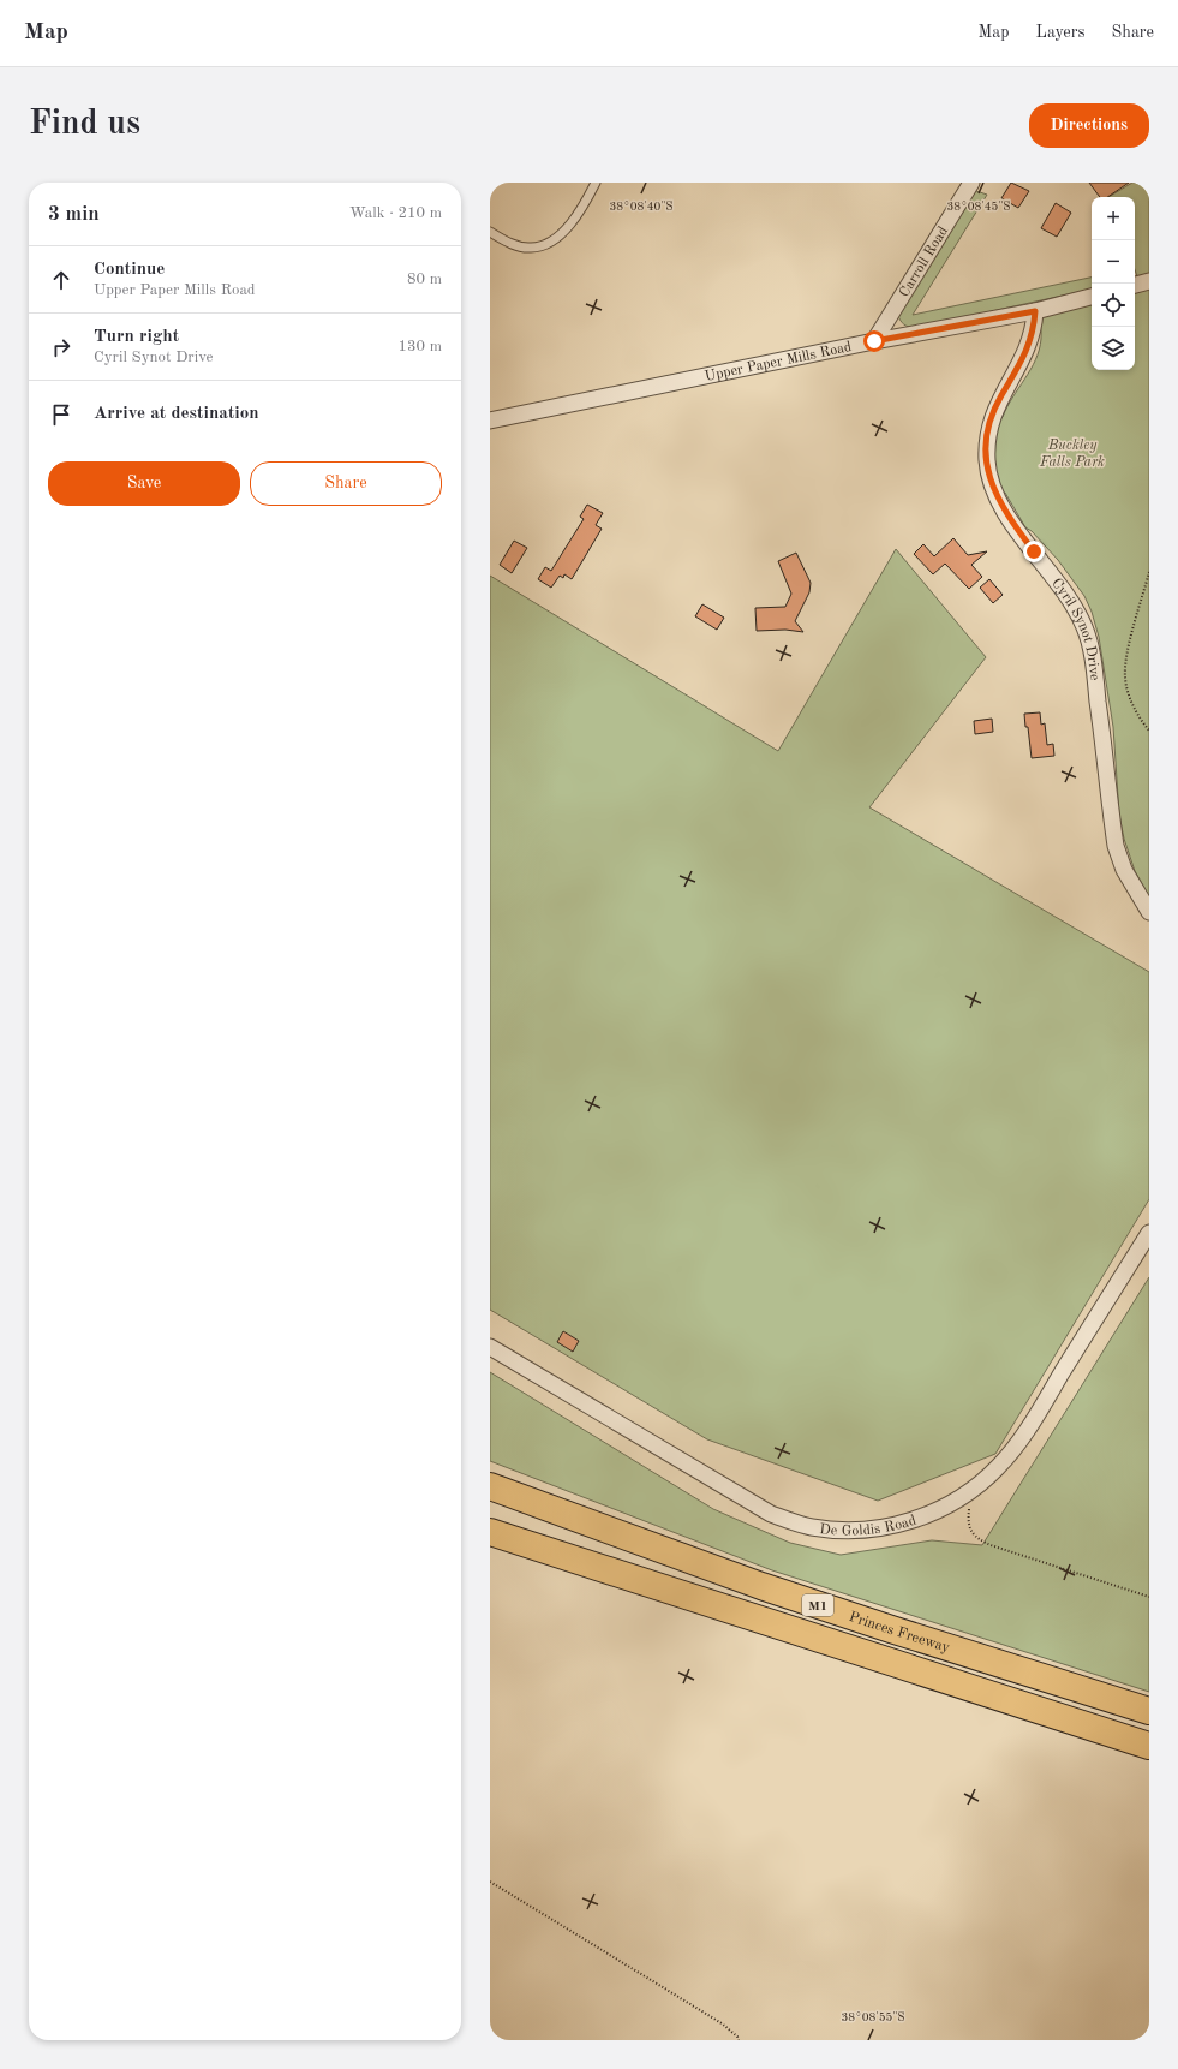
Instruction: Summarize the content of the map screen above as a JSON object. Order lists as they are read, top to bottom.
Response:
{
  "streets": {
    "highway": ["M1", "Princes Freeway"],
    "street": [
      "Carroll Road",
      "Upper Paper Mills Road",
      "Cyril Synot Drive",
      "De Goldis Road"
    ]
  },
  "crossings": [
    ["Carroll Road", "Upper Paper Mills Road"],
    ["Upper Paper Mills Road", "Cyril Synot Drive"]
  ],
  "parks": ["Buckley Falls Park"],
  "page": {
    "header": "Map",
    "nav": ["Map", "Layers", "Share"],
    "buttons": [
      "Directions",
      ["Save", "Share"]
    ],
    "title": "Find us",
    "heading": ["3 min", "Walk · 210 m"],
    "map_buttons": ["+", "−"],
    "list": [
      ["Continue", "Upper Paper Mills Road", "80 m"],
      ["Turn right", "Cyril Synot Drive", "130 m"],
      "Arrive at destination"
    ]
  },
  "coordinates": ["38°08'45\"S", "38°08'40\"S", "38°08'55\"S"]
}
